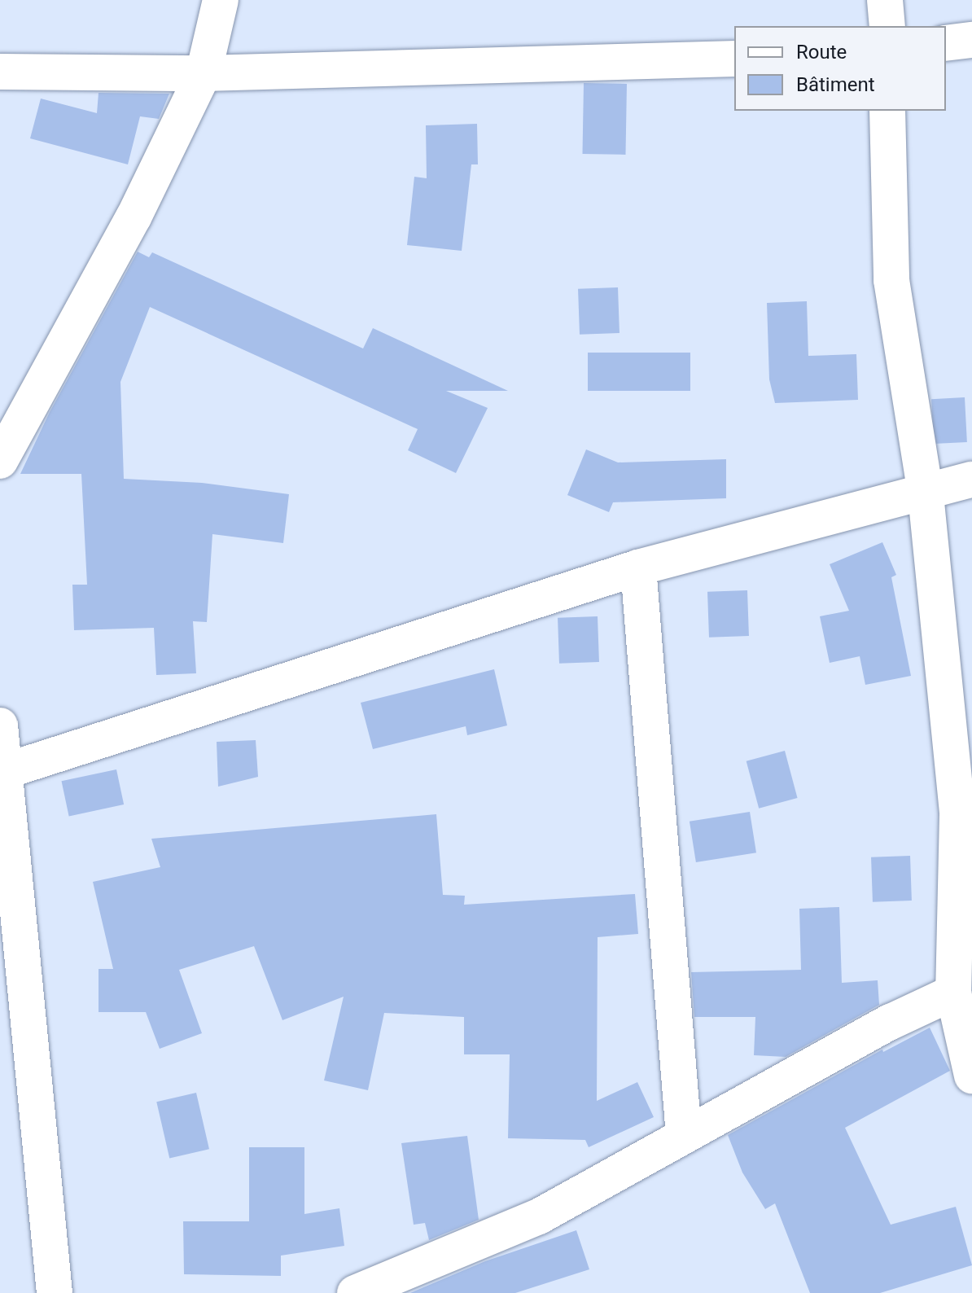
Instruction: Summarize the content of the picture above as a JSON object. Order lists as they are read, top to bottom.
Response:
{
  "legend": ["Route", "Bâtiment"]
}
